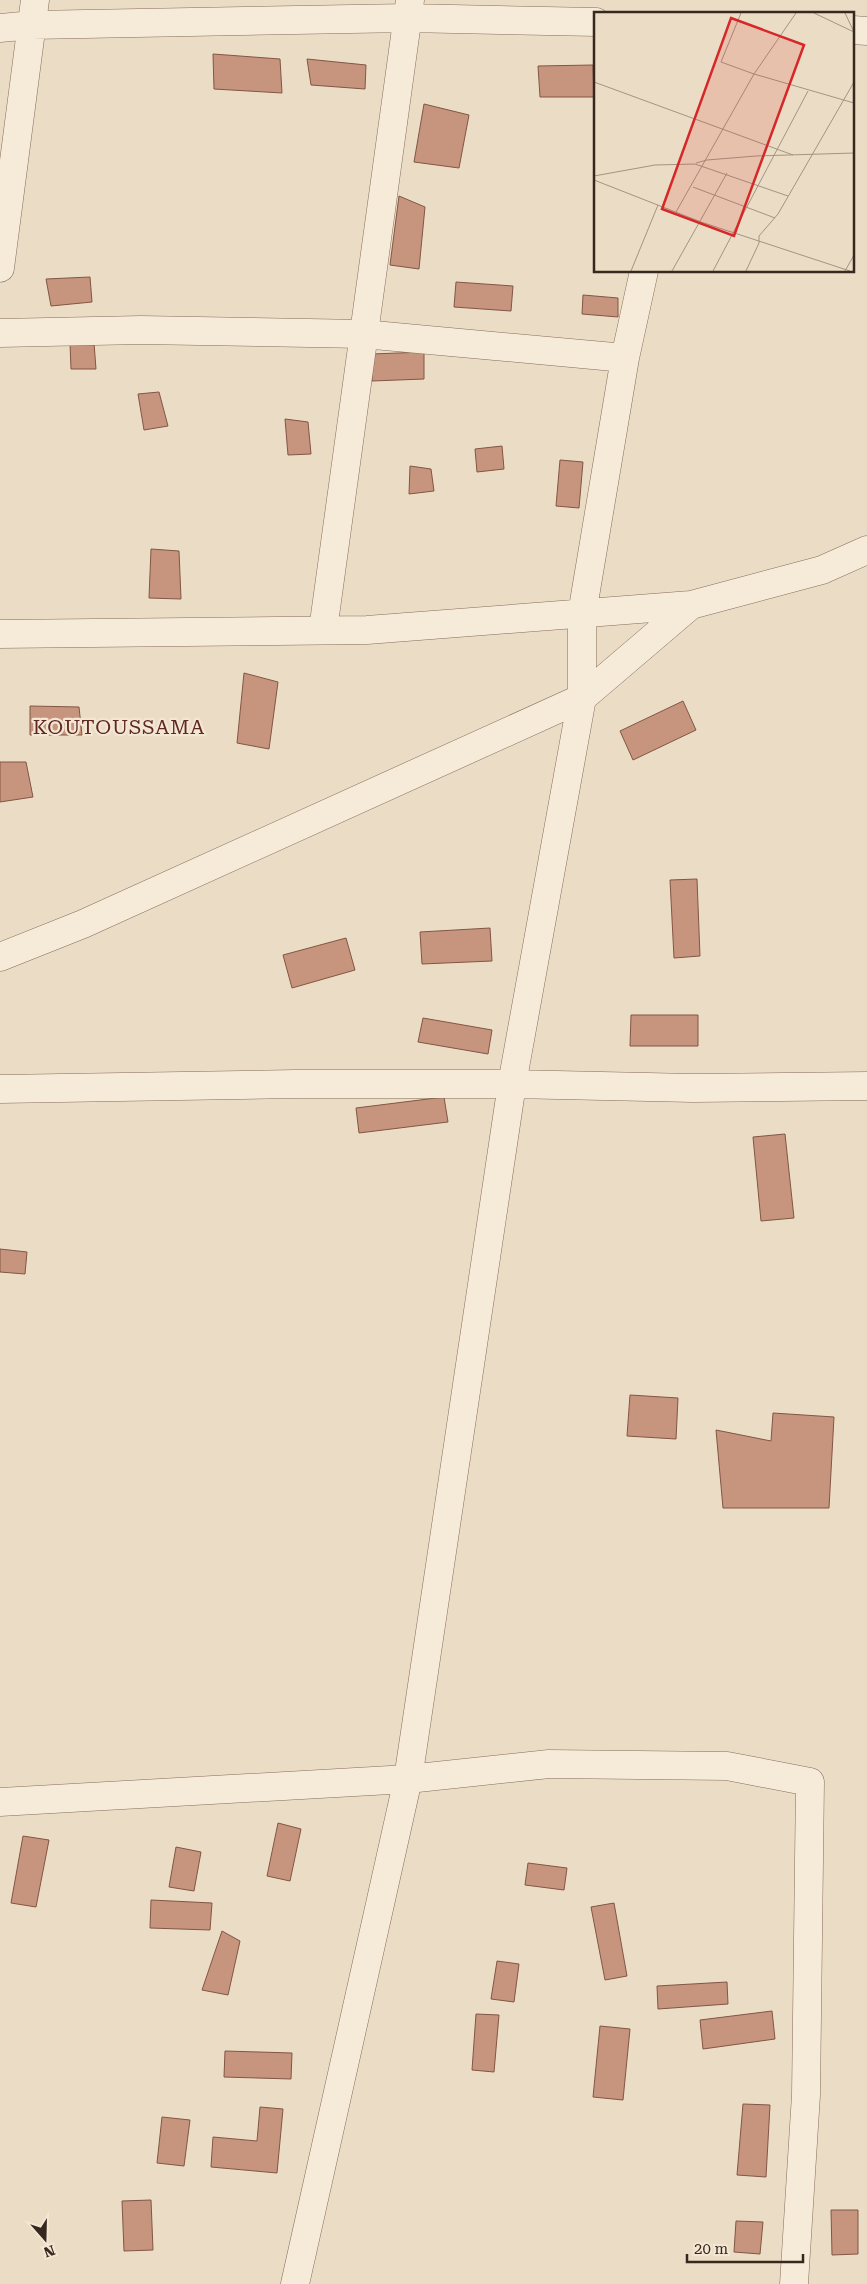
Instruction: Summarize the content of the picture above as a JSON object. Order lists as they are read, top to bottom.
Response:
{
  "districts": ["KOUTOUSSAMA"],
  "scale_bar": "20 m",
  "north": "bottom"
}
